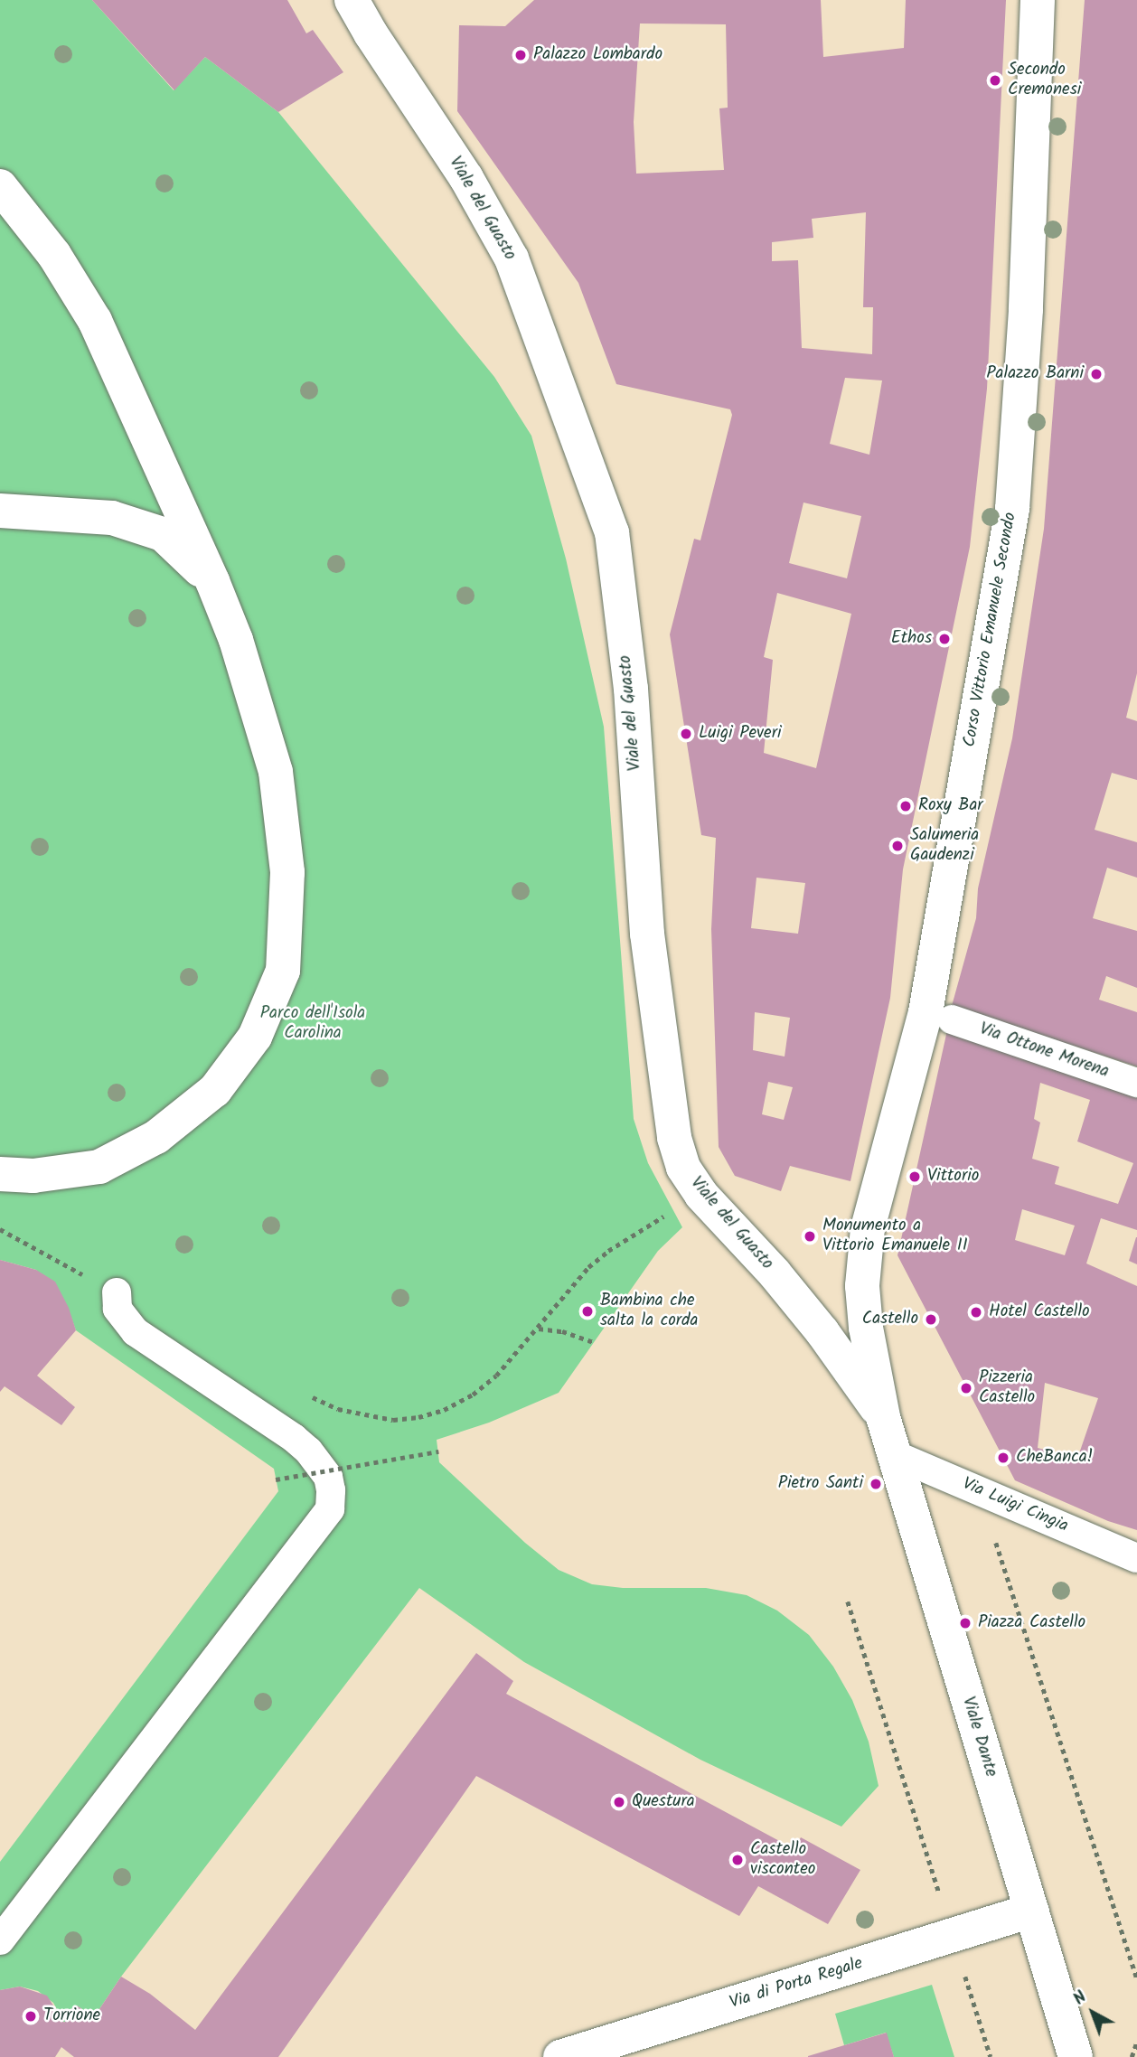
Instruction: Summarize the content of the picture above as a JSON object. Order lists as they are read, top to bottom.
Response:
{
  "streets": {
    "street": [
      "Viale del Guasto",
      "Corso Vittorio Emanuele Secondo",
      "Viale Dante",
      "Via di Porta Regale"
    ],
    "lane": ["Via Ottone Morena", "Via Luigi Cingia"]
  },
  "crossings": [
    ["Viale del Guasto", "Corso Vittorio Emanuele Secondo"],
    ["Viale del Guasto", "Viale Dante"],
    ["Corso Vittorio Emanuele Secondo", "Viale Dante"],
    ["Via Luigi Cingia", "Viale Dante"],
    ["Viale Dante", "Via di Porta Regale"]
  ],
  "parks": ["Parco dell'Isola Carolina"],
  "places": [
    "Palazzo Lombardo",
    "Secondo Cremonesi",
    "Palazzo Barni",
    "Ethos",
    "Luigi Peveri",
    "Roxy Bar",
    "Salumeria Gaudenzi",
    "Vittorio",
    "Monumento a Vittorio Emanuele II",
    "Bambina che salta la corda",
    "Hotel Castello",
    "Castello",
    "Pizzeria Castello",
    "CheBanca!",
    "Pietro Santi",
    "Piazza Castello",
    "Questura",
    "Castello visconteo",
    "Torrione"
  ],
  "north": "top left"
}
